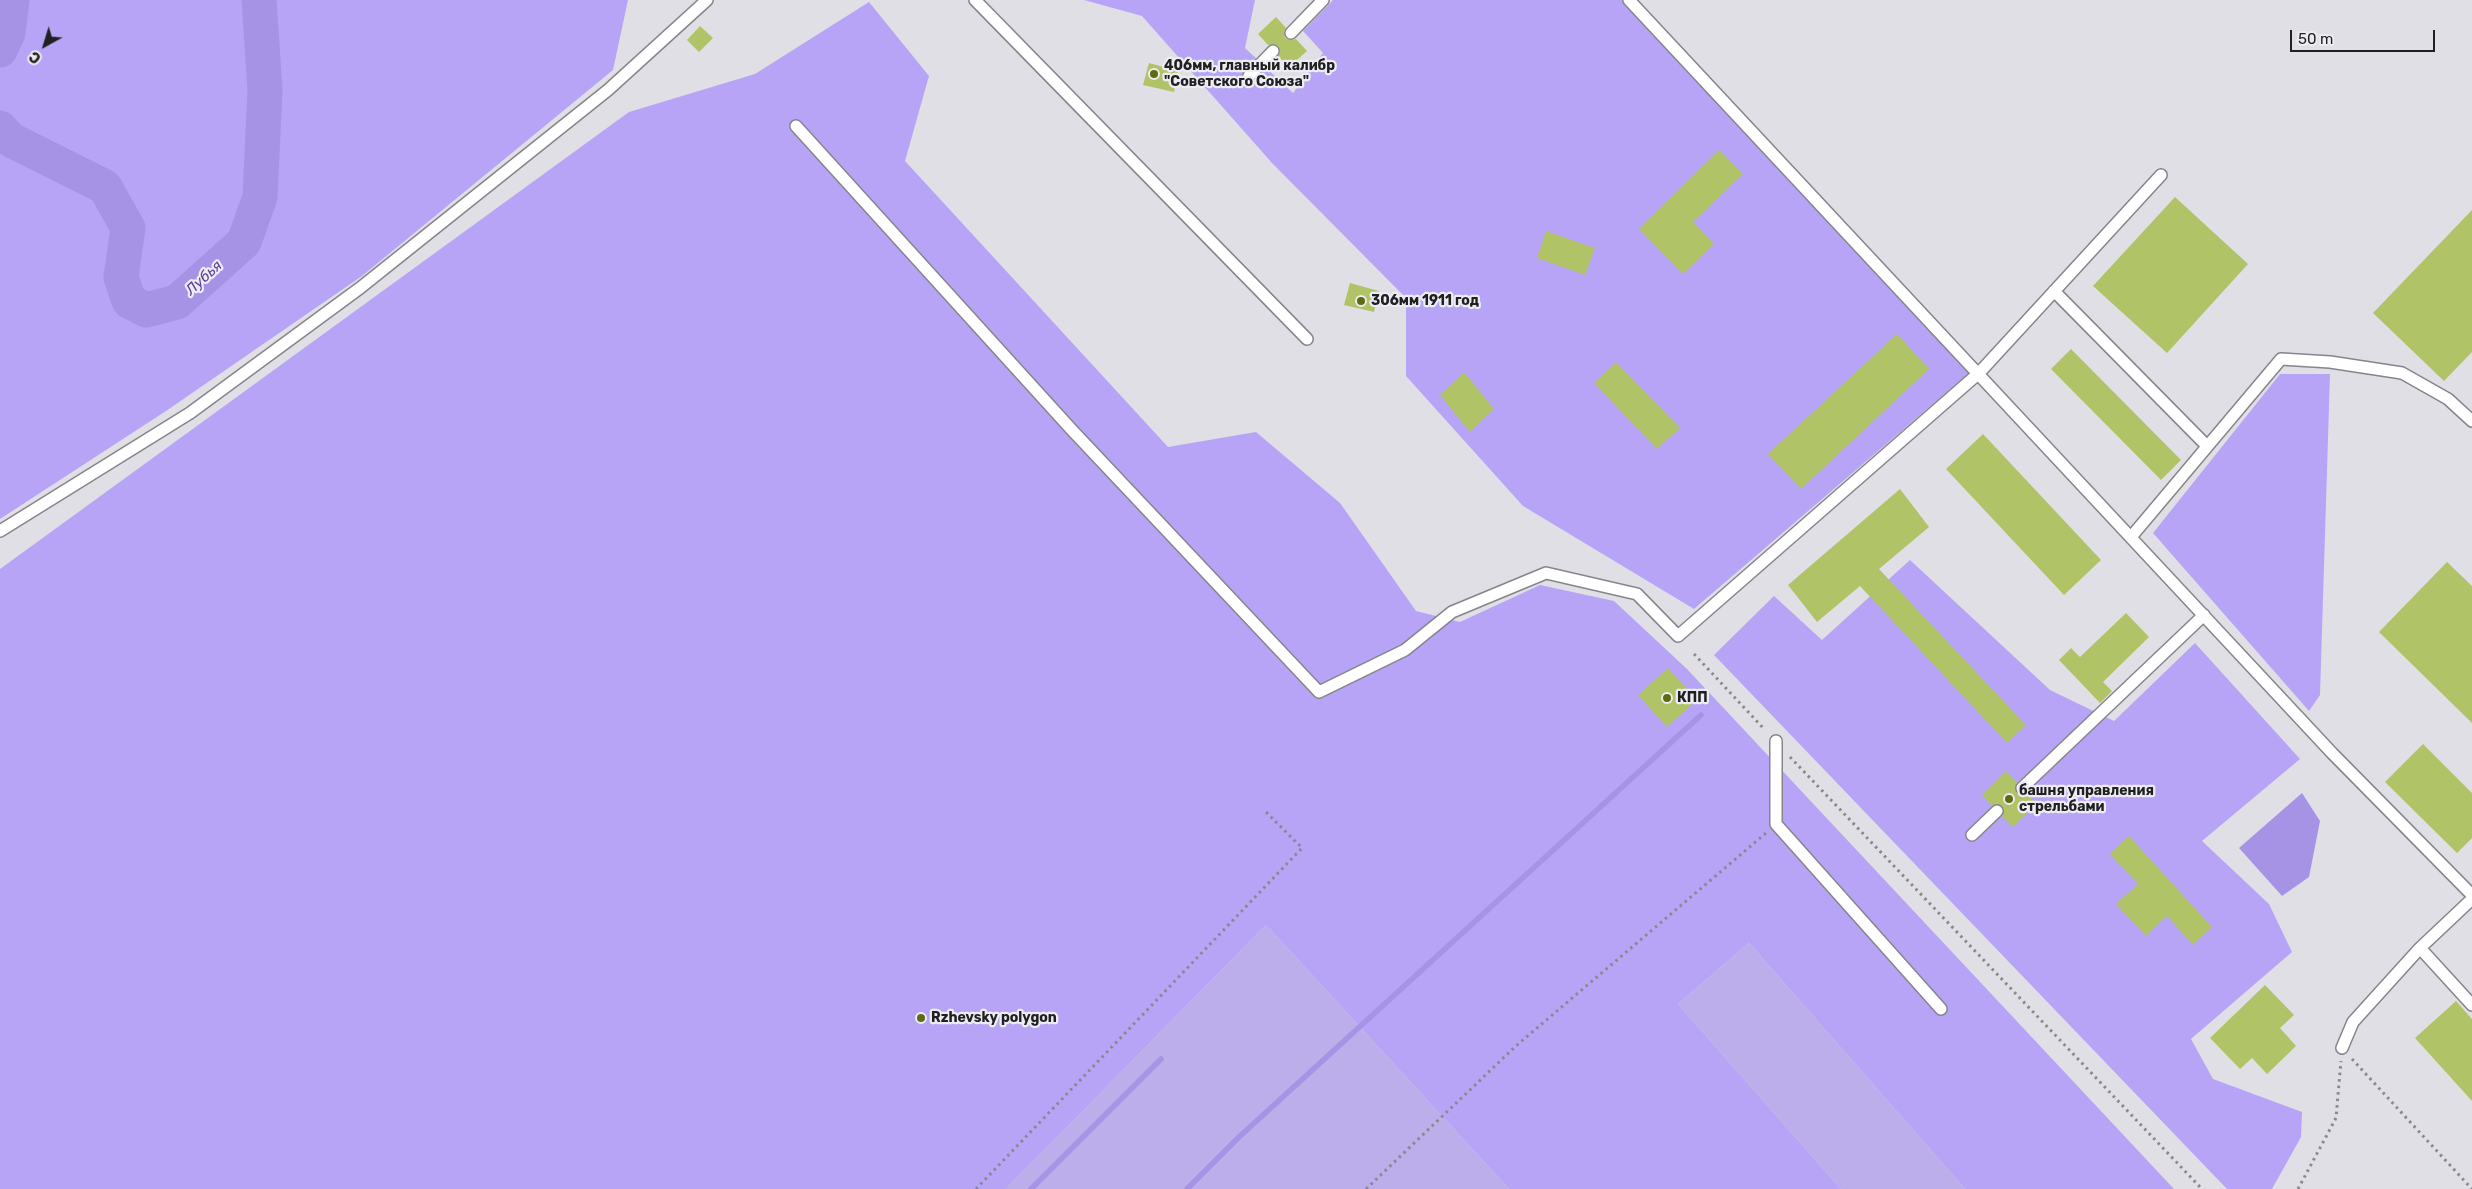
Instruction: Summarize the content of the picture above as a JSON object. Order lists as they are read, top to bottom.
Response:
{
  "water": ["Лубья"],
  "places": [
    "406мм, главный калибр \"Советского Союза\"",
    "306мм 1911 год",
    "КПП",
    "башня управления стрельбами",
    "Rzhevsky polygon"
  ],
  "scale_bar": "50 m",
  "north": "bottom left"
}
